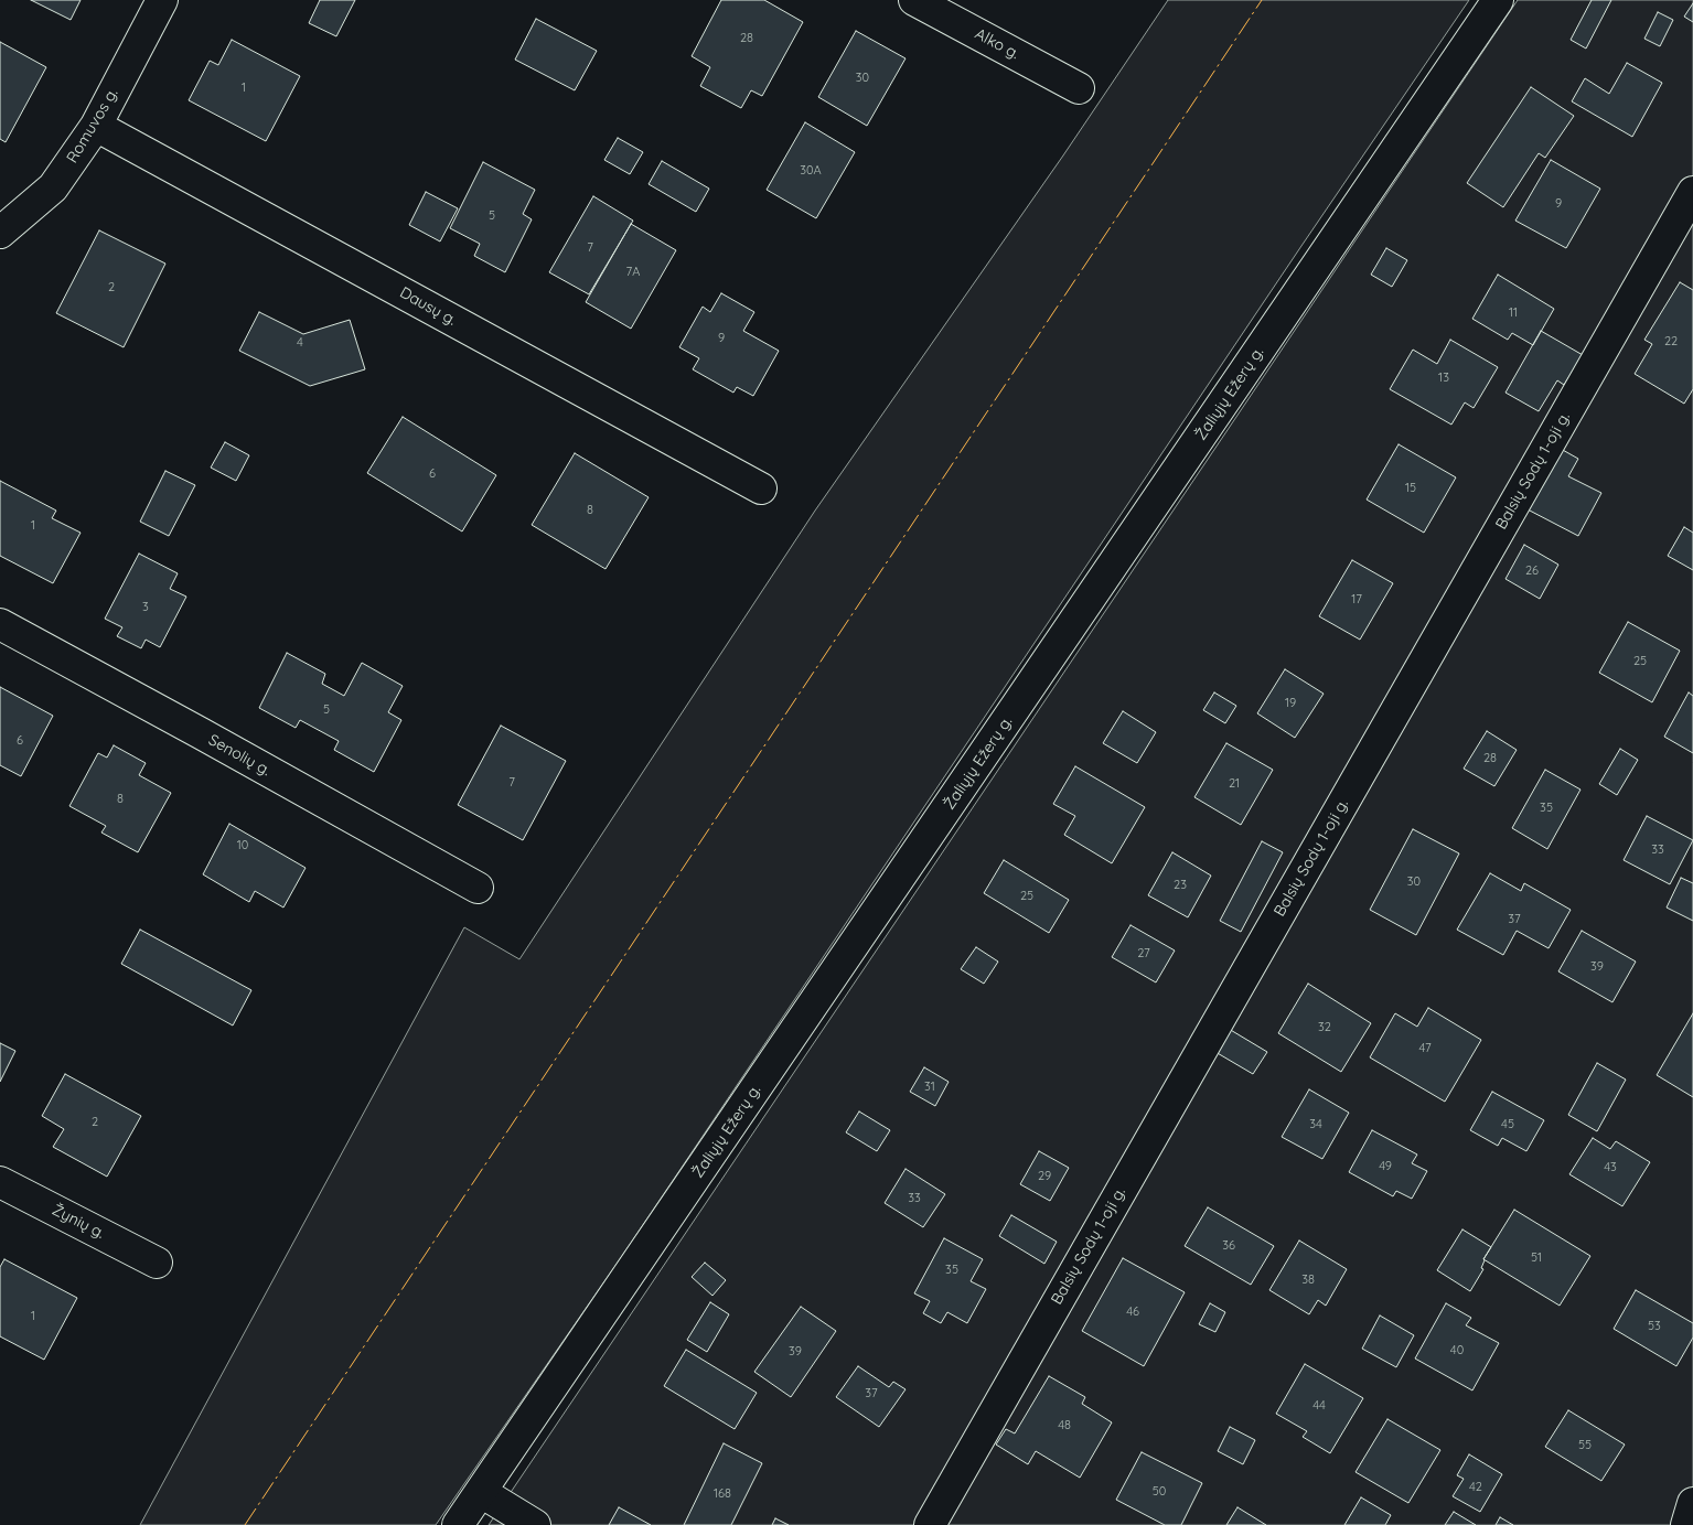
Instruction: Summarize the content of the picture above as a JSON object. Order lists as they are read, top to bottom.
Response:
{
  "streets": {
    "street": [
      "Alko g.",
      "Romuvos g.",
      "Dausų g.",
      "Žaliųjų Ežerų g.",
      "Balsių Sodų 1-oji g.",
      "Senolių g.",
      "Žynių g."
    ]
  },
  "crossings": [
    ["Romuvos g.", "Dausų g."]
  ],
  "house_numbers": [
    "28",
    "30",
    "1",
    "30A",
    "9",
    "5",
    "7",
    "7A",
    "2",
    "11",
    "9",
    "22",
    "4",
    "13",
    "6",
    "15",
    "8",
    "1",
    "26",
    "17",
    "3",
    "25",
    "19",
    "5",
    "6",
    "28",
    "7",
    "21",
    "8",
    "35",
    "10",
    "33",
    "30",
    "23",
    "25",
    "37",
    "27",
    "39",
    "32",
    "47",
    "31",
    "2",
    "34",
    "45",
    "49",
    "43",
    "29",
    "33",
    "36",
    "51",
    "35",
    "38",
    "46",
    "1",
    "53",
    "40",
    "39",
    "37",
    "44",
    "48",
    "55",
    "42",
    "50",
    "168"
  ]
}
